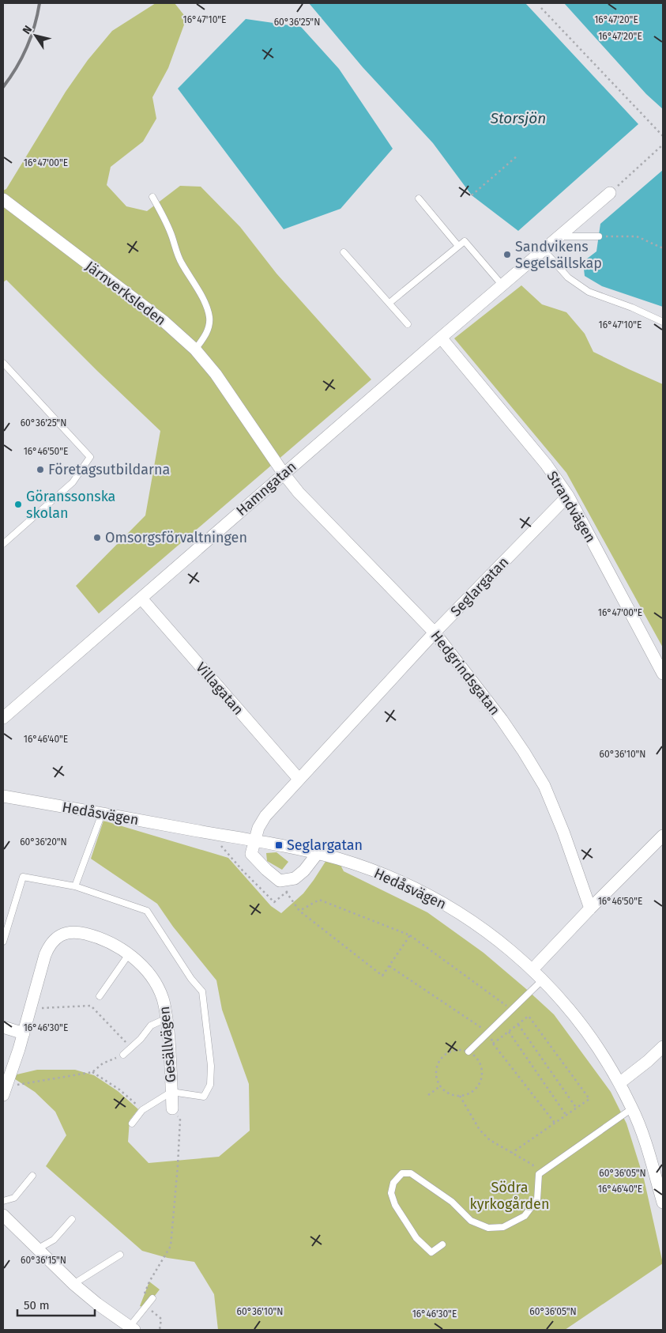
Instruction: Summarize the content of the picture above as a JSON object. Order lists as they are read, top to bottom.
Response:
{
  "streets": {
    "street": [
      "Järnverksleden",
      "Hamngatan",
      "Strandvägen",
      "Seglargatan",
      "Hedgrindsgatan",
      "Villagatan",
      "Hedåsvägen",
      "Gesällvägen"
    ]
  },
  "crossings": [
    ["Järnverksleden", "Hedgrindsgatan"],
    ["Hamngatan", "Strandvägen"],
    ["Hamngatan", "Hedgrindsgatan"],
    ["Hamngatan", "Villagatan"],
    ["Strandvägen", "Seglargatan"],
    ["Seglargatan", "Hedgrindsgatan"],
    ["Seglargatan", "Villagatan"],
    ["Seglargatan", "Hedåsvägen"]
  ],
  "water": ["Storsjön"],
  "parks": ["Södra kyrkogården"],
  "places": {
    "other": [
      "Sandvikens Segelsällskap",
      "Företagsutbildarna",
      "Göranssonska skolan",
      "Omsorgsförvaltningen"
    ],
    "transit": ["Seglargatan"]
  },
  "scale_bar": "50 m",
  "north": "top left",
  "coordinates": [
    "16°47'20\"E",
    "16°47'10\"E",
    "60°36'25\"N",
    "16°47'00\"E",
    "16°46'50\"E",
    "16°46'40\"E",
    "60°36'10\"N",
    "60°36'20\"N",
    "16°46'30\"E",
    "60°36'05\"N",
    "60°36'15\"N"
  ]
}
